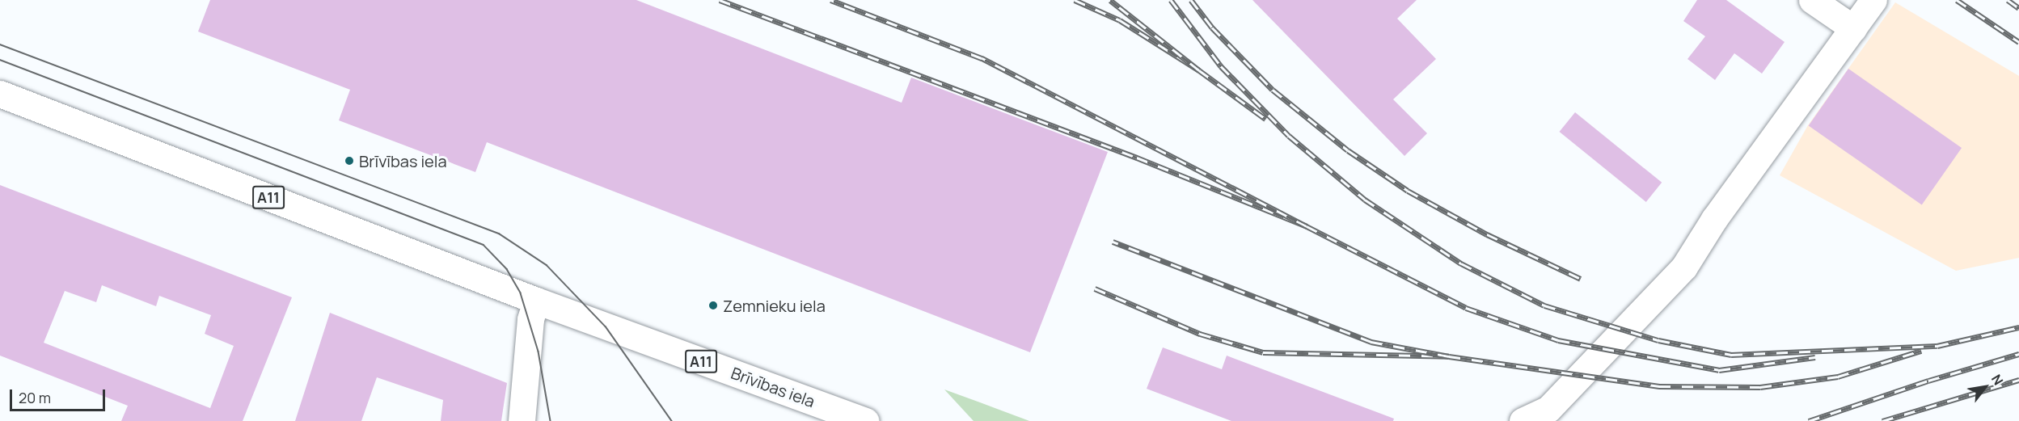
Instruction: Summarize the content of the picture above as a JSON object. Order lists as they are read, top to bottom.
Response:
{
  "streets": {
    "main road": ["A11", "Brīvības iela"]
  },
  "places": ["Brīvības iela", "Zemnieku iela"],
  "scale_bar": "20 m",
  "north": "top right"
}
